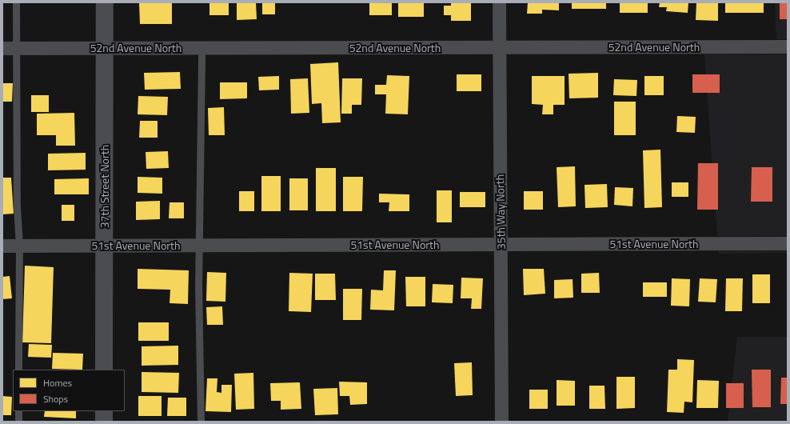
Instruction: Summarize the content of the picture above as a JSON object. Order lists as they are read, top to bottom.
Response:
{
  "streets": {
    "street": [
      "52nd Avenue North",
      "37th Street North",
      "35th Way North",
      "51st Avenue North"
    ]
  },
  "crossings": [
    ["52nd Avenue North", "37th Street North"],
    ["52nd Avenue North", "35th Way North"],
    ["37th Street North", "51st Avenue North"],
    ["35th Way North", "51st Avenue North"]
  ],
  "legend": ["Homes", "Shops"]
}
